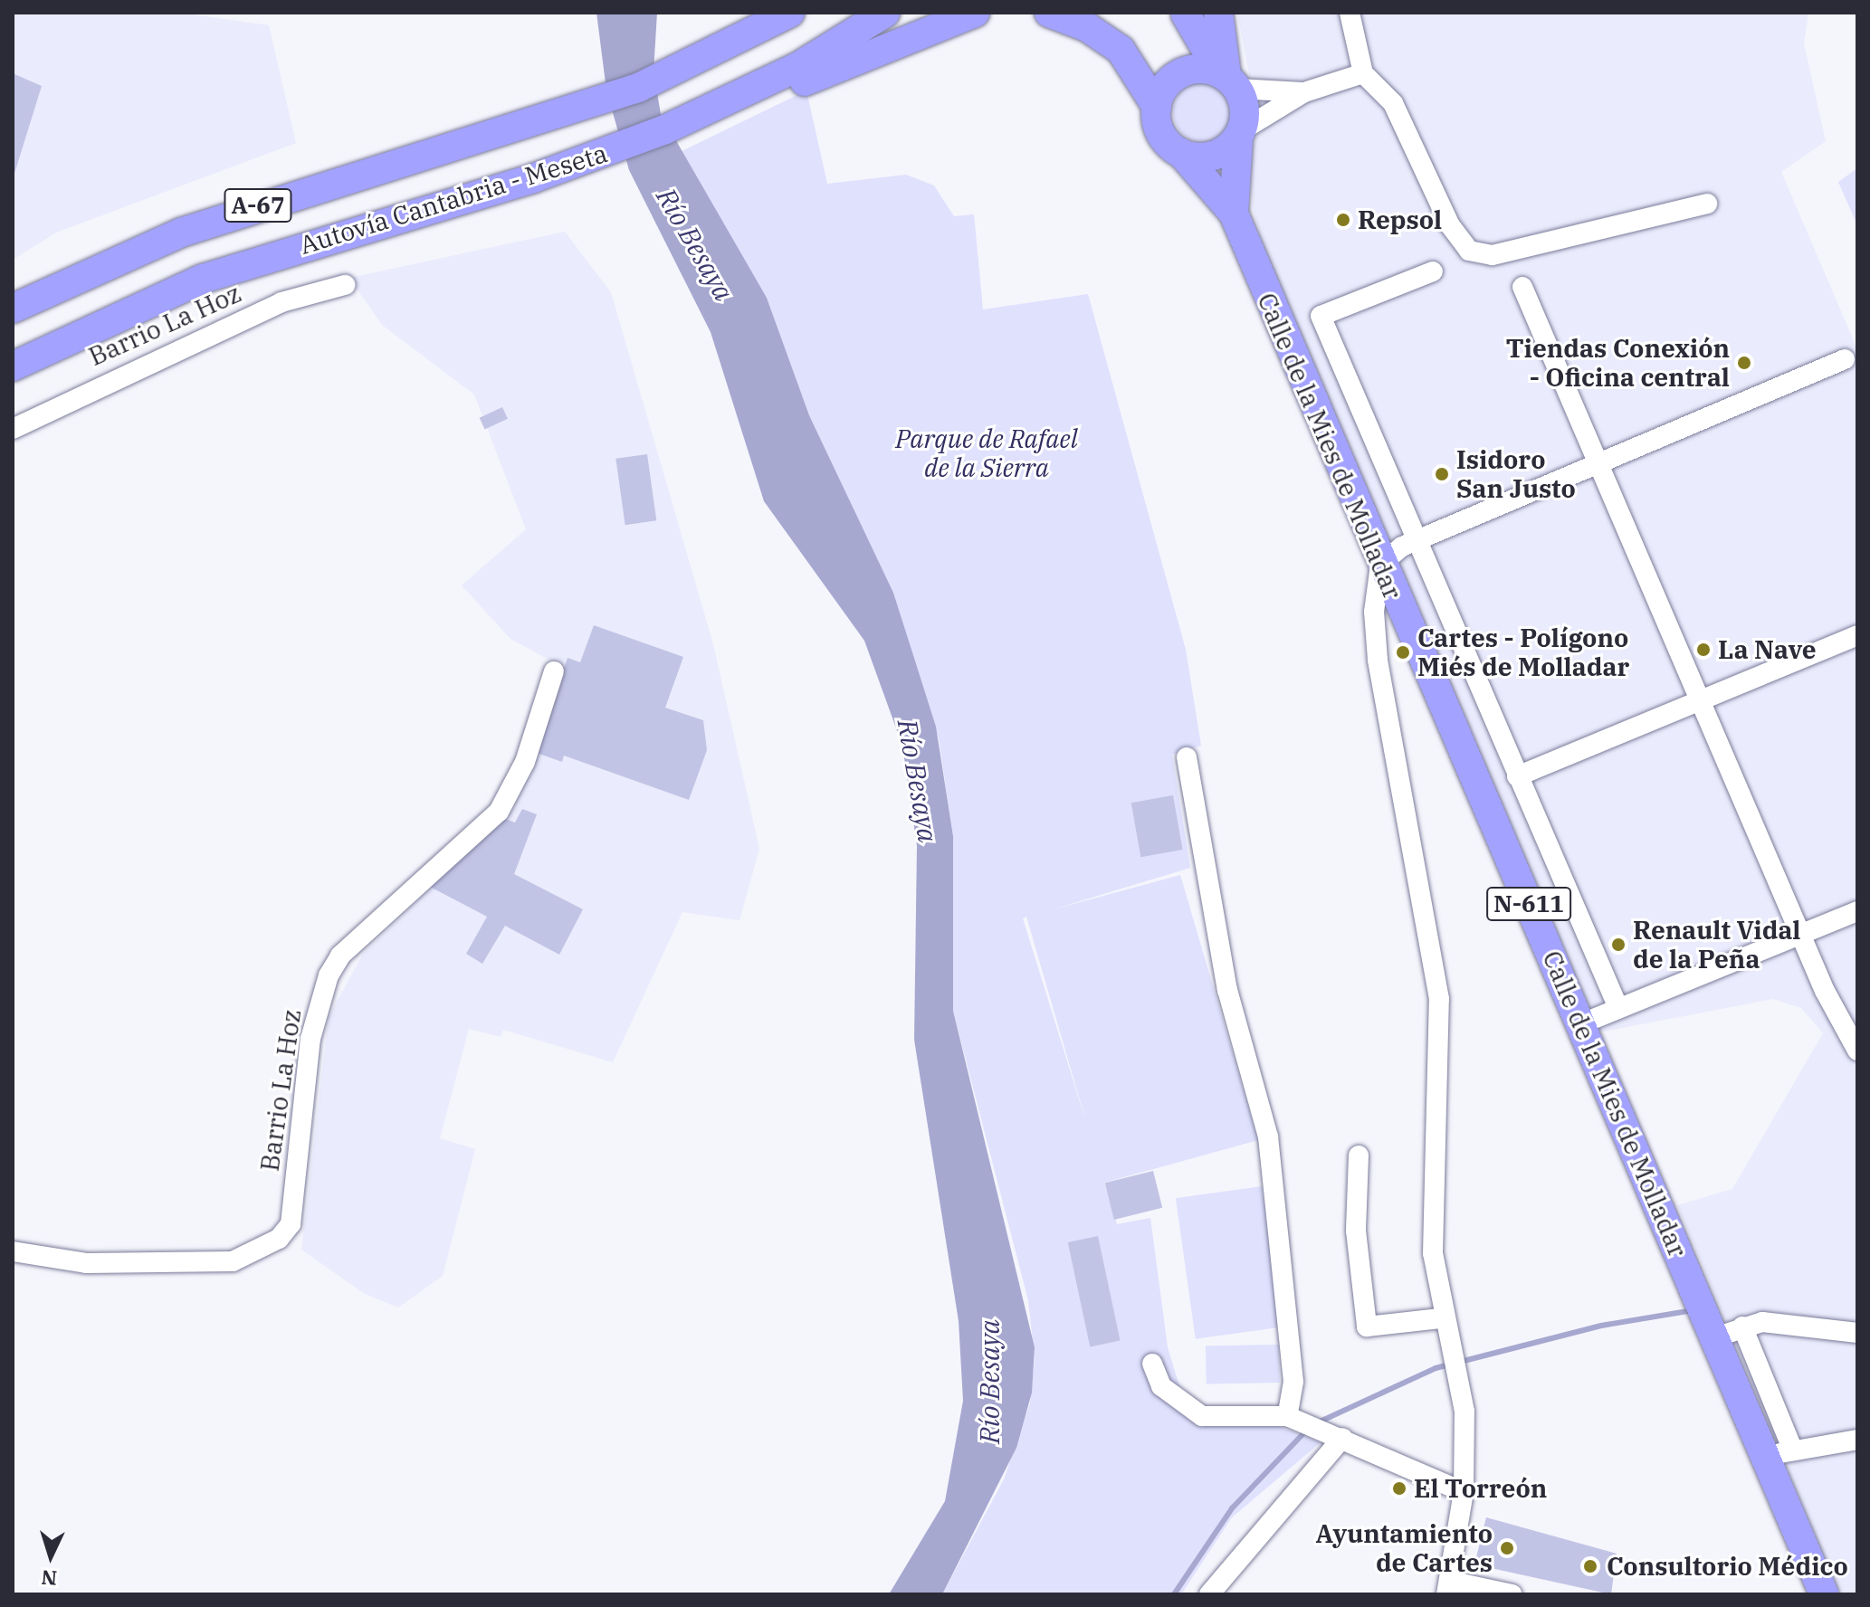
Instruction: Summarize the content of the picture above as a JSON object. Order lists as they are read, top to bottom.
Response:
{
  "streets": {
    "highway": [
      "Autovía Cantabria - Meseta",
      "A-67",
      "Calle de la Mies de Molladar",
      "N-611"
    ],
    "street": ["Barrio La Hoz"]
  },
  "crossings": [
    ["Calle de la Mies de Molladar", "N-611"]
  ],
  "water": ["Río Besaya"],
  "parks": ["Parque de Rafael de la Sierra"],
  "places": [
    "Repsol",
    "Tiendas Conexión - Oficina central",
    "Isidoro San Justo",
    "La Nave",
    "Cartes - Polígono Miés de Molladar",
    "Renault Vidal de la Peña",
    "El Torreón",
    "Ayuntamiento de Cartes",
    "Consultorio Médico"
  ],
  "north": "bottom"
}
